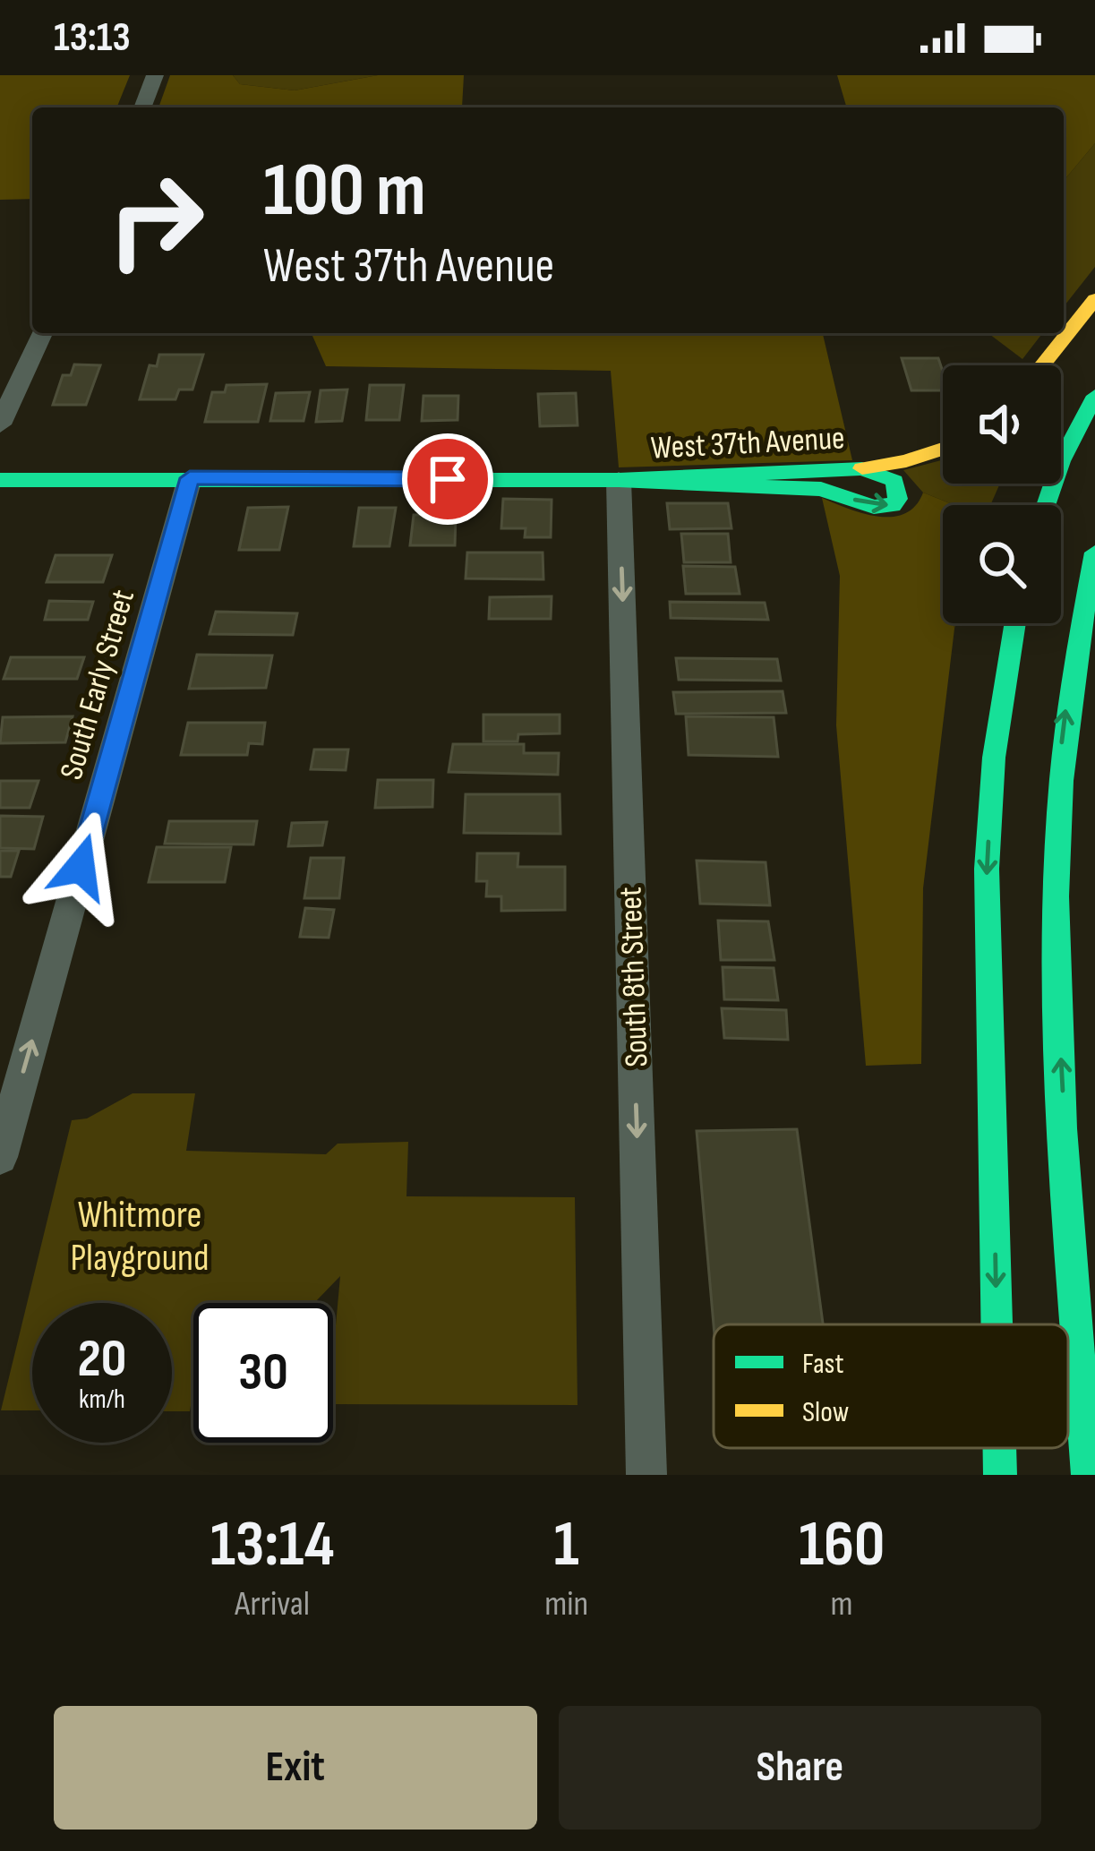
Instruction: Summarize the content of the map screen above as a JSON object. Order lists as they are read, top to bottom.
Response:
{
  "streets": {
    "main road": ["West 37th Avenue"],
    "street": ["South Early Street", "South 8th Street"]
  },
  "crossings": [
    ["West 37th Avenue", "South Early Street"],
    ["West 37th Avenue", "South 8th Street"]
  ],
  "one_way": ["South Early Street", "South 8th Street"],
  "parks": ["Whitmore Playground"],
  "legend": ["Fast", "Slow"],
  "page": {
    "status": "13:13",
    "turn": ["100 m", "West 37th Avenue"],
    "speed": "20 km/h",
    "limit": "30",
    "eta": [
      "13:14",
      "Arrival",
      "1",
      "min",
      "160",
      "m"
    ],
    "buttons": ["Exit", "Share"]
  }
}
